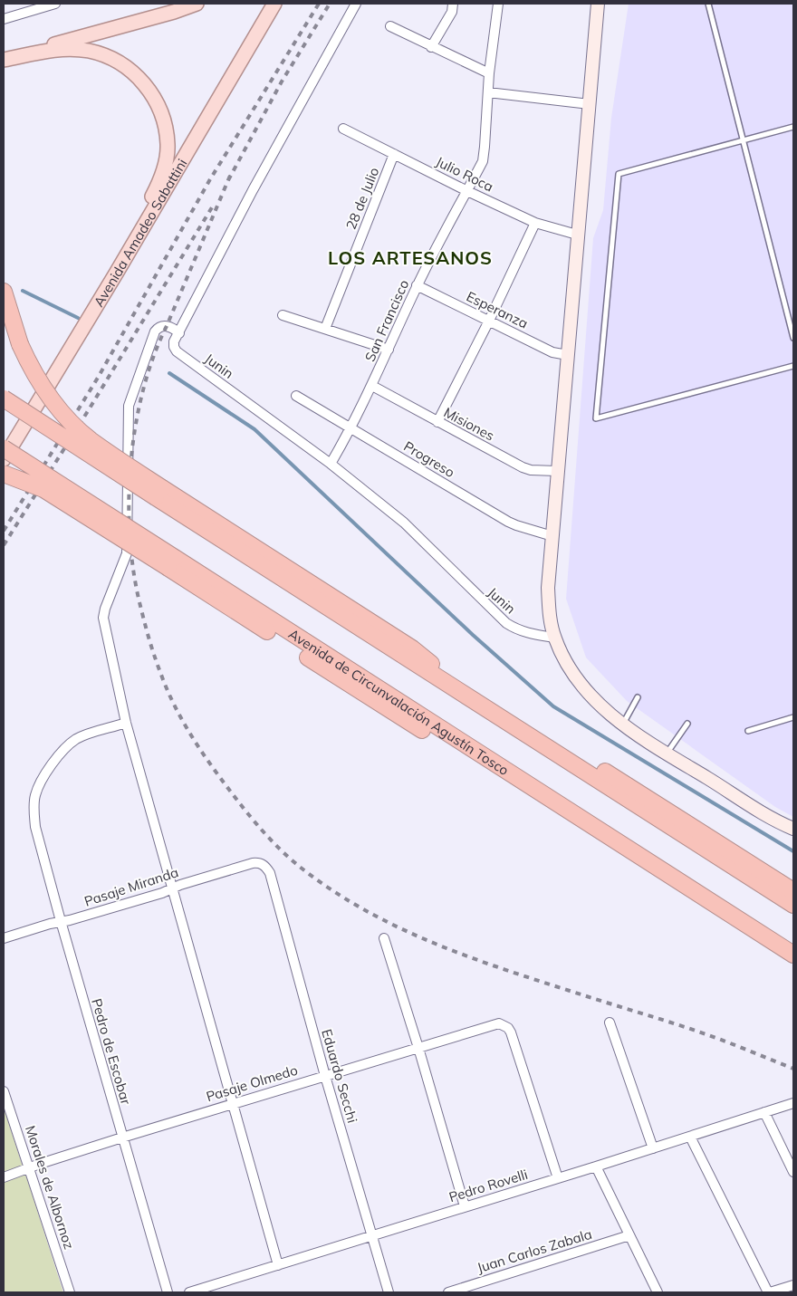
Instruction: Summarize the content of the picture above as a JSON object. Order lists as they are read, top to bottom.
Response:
{
  "streets": {
    "highway": ["Avenida de Circunvalación Agustín Tosco"],
    "main road": ["Avenida Amadeo Sabattini"],
    "street": [
      "Julio Roca",
      "28 de Julio",
      "Esperanza",
      "San Francisco",
      "Junin",
      "Misiones",
      "Progreso",
      "Pasaje Miranda",
      "Pedro de Escobar",
      "Eduardo Secchi",
      "Pasaje Olmedo",
      "Pedro Rovelli",
      "Morales de Albornoz",
      "Juan Carlos Zabala"
    ]
  },
  "crossings": [
    ["Julio Roca", "28 de Julio"],
    ["Julio Roca", "San Francisco"],
    ["Esperanza", "San Francisco"],
    ["San Francisco", "Junin"],
    ["San Francisco", "Misiones"],
    ["San Francisco", "Progreso"],
    ["Pasaje Miranda", "Pedro de Escobar"],
    ["Pasaje Miranda", "Eduardo Secchi"],
    ["Pedro de Escobar", "Pasaje Olmedo"],
    ["Eduardo Secchi", "Pasaje Olmedo"],
    ["Eduardo Secchi", "Pedro Rovelli"],
    ["Pasaje Olmedo", "Pedro Rovelli"],
    ["Pasaje Olmedo", "Morales de Albornoz"]
  ],
  "districts": ["LOS ARTESANOS"]
}
